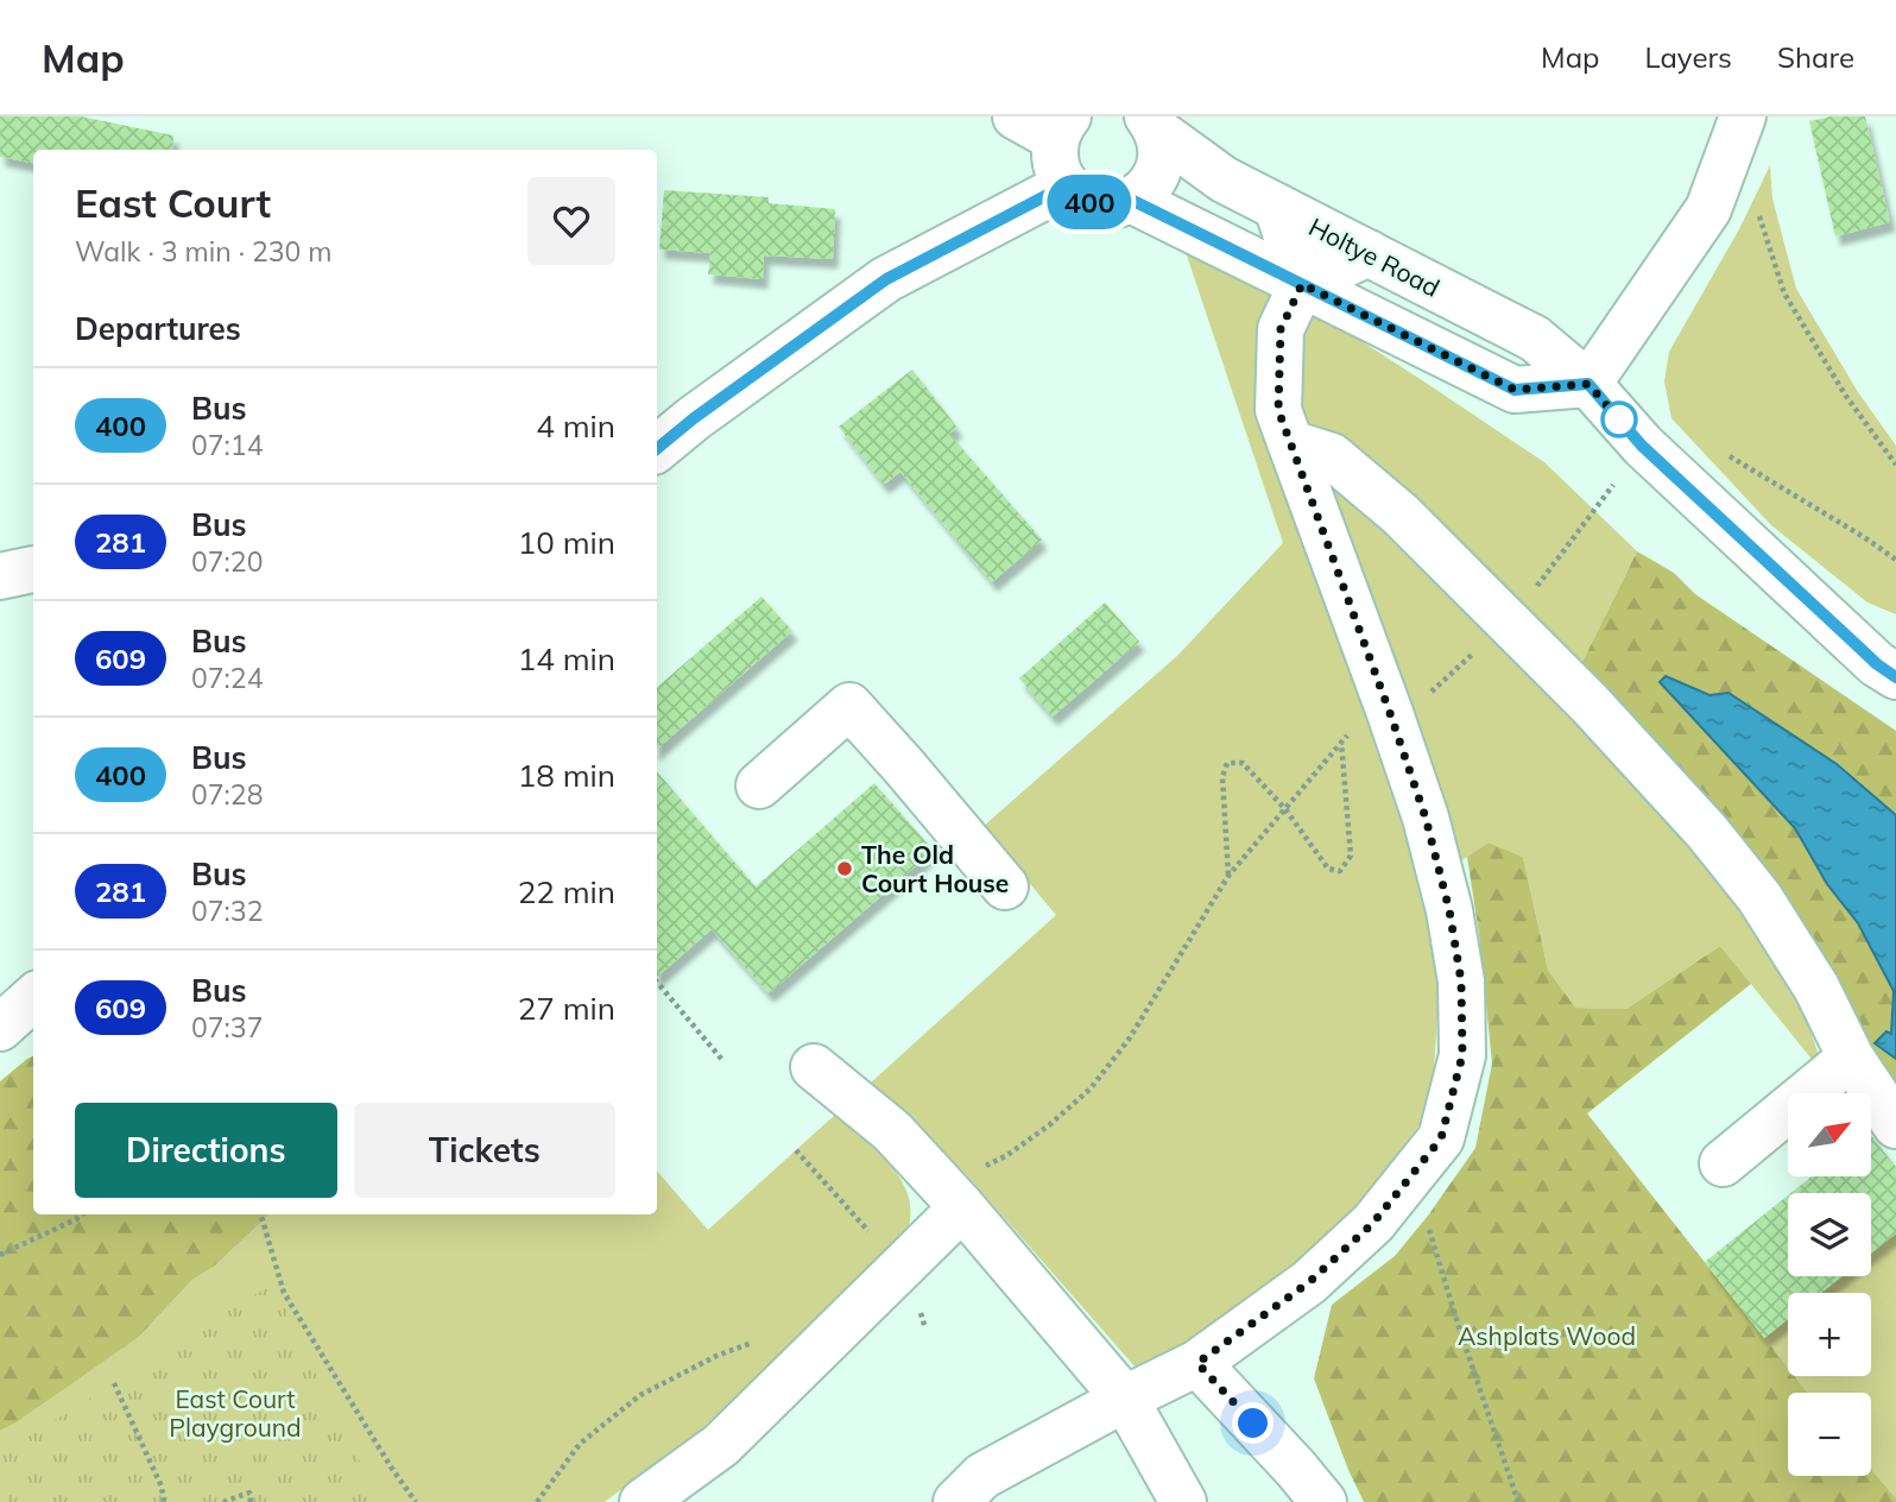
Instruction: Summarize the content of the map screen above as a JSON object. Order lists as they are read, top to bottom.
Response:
{
  "streets": {
    "main road": ["Holtye Road"]
  },
  "parks": ["Ashplats Wood", "East Court Playground"],
  "places": ["The Old Court House"],
  "lines": ["bus line 400"],
  "north": "top right",
  "page": {
    "header": "Map",
    "nav": ["Map", "Layers", "Share"],
    "on_map": "400",
    "heading": [
      ["East Court", "Walk · 3 min · 230 m"],
      "Departures"
    ],
    "list": [
      {
        "mark": "400",
        "name": "Bus",
        "note": "07:14",
        "value": "4 min"
      },
      {
        "mark": "281",
        "name": "Bus",
        "note": "07:20",
        "value": "10 min"
      },
      {
        "mark": "609",
        "name": "Bus",
        "note": "07:24",
        "value": "14 min"
      },
      {
        "mark": "400",
        "name": "Bus",
        "note": "07:28",
        "value": "18 min"
      },
      {
        "mark": "281",
        "name": "Bus",
        "note": "07:32",
        "value": "22 min"
      },
      {
        "mark": "609",
        "name": "Bus",
        "note": "07:37",
        "value": "27 min"
      }
    ],
    "buttons": ["Directions", "Tickets"],
    "map_buttons": ["+", "−"]
  }
}
